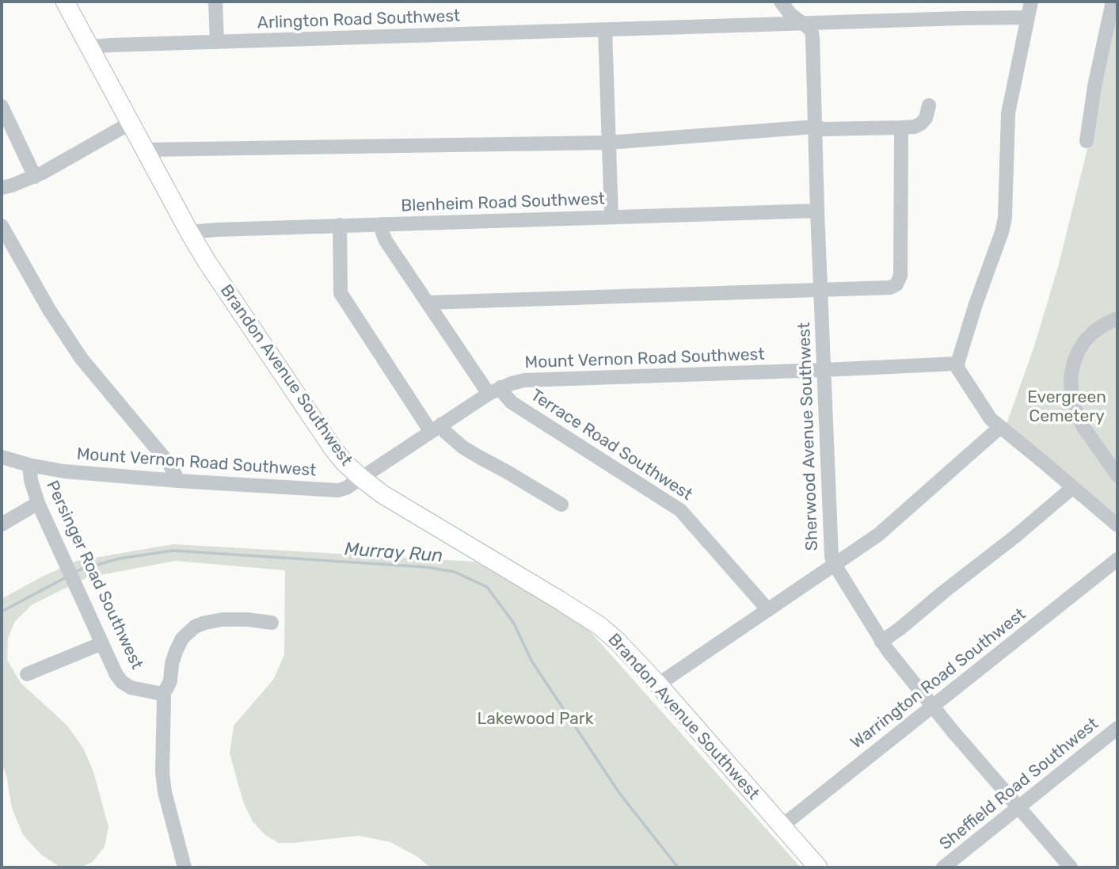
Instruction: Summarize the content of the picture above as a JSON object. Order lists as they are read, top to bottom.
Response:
{
  "streets": {
    "main road": ["Brandon Avenue Southwest"],
    "street": [
      "Arlington Road Southwest",
      "Blenheim Road Southwest",
      "Mount Vernon Road Southwest",
      "Sherwood Avenue Southwest",
      "Terrace Road Southwest",
      "Persinger Road Southwest",
      "Warrington Road Southwest",
      "Sheffield Road Southwest"
    ]
  },
  "crossings": [
    ["Arlington Road Southwest", "Brandon Avenue Southwest"],
    ["Arlington Road Southwest", "Sherwood Avenue Southwest"],
    ["Blenheim Road Southwest", "Brandon Avenue Southwest"],
    ["Blenheim Road Southwest", "Sherwood Avenue Southwest"],
    ["Blenheim Road Southwest", "Terrace Road Southwest"],
    ["Mount Vernon Road Southwest", "Brandon Avenue Southwest"],
    ["Mount Vernon Road Southwest", "Sherwood Avenue Southwest"],
    ["Mount Vernon Road Southwest", "Terrace Road Southwest"],
    ["Mount Vernon Road Southwest", "Persinger Road Southwest"],
    ["Brandon Avenue Southwest", "Warrington Road Southwest"],
    ["Sherwood Avenue Southwest", "Warrington Road Southwest"],
    ["Sherwood Avenue Southwest", "Sheffield Road Southwest"]
  ],
  "water": ["Murray Run"],
  "parks": ["Evergreen Cemetery", "Lakewood Park"]
}
